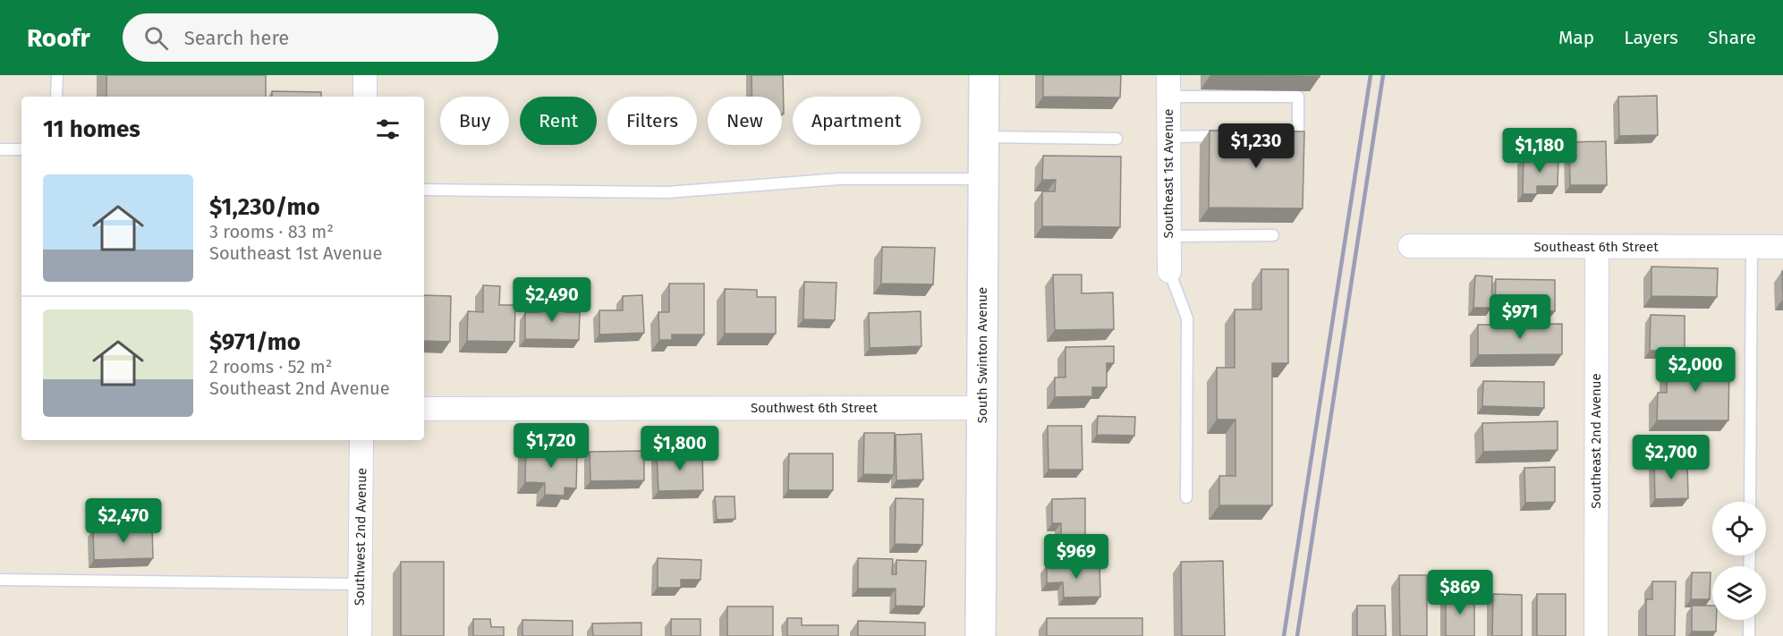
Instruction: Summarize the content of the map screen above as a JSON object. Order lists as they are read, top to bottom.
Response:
{
  "streets": {
    "street": [
      "Southeast 1st Avenue",
      "Southeast 6th Street",
      "South Swinton Avenue",
      "Southwest 6th Street",
      "Southeast 2nd Avenue",
      "Southwest 2nd Avenue"
    ]
  },
  "crossings": [
    ["Southeast 6th Street", "Southeast 2nd Avenue"],
    ["South Swinton Avenue", "Southwest 6th Street"]
  ],
  "page": {
    "header": "Roofr",
    "search": "Search here",
    "nav": ["Map", "Layers", "Share"],
    "chip": [
      "Buy",
      "Rent",
      "Filters",
      "New",
      "Apartment"
    ],
    "heading": "11 homes",
    "price": [
      "$1,230",
      "$1,180",
      "$2,490",
      "$971",
      "$2,000",
      "$1,720",
      "$1,800",
      "$2,700",
      "$2,470",
      "$969",
      "$869"
    ],
    "list": [
      {
        "name": "$1,230/mo",
        "note": "3 rooms · 83 m² · Southeast 1st Avenue"
      },
      {
        "name": "$971/mo",
        "note": "2 rooms · 52 m² · Southeast 2nd Avenue"
      }
    ]
  }
}
